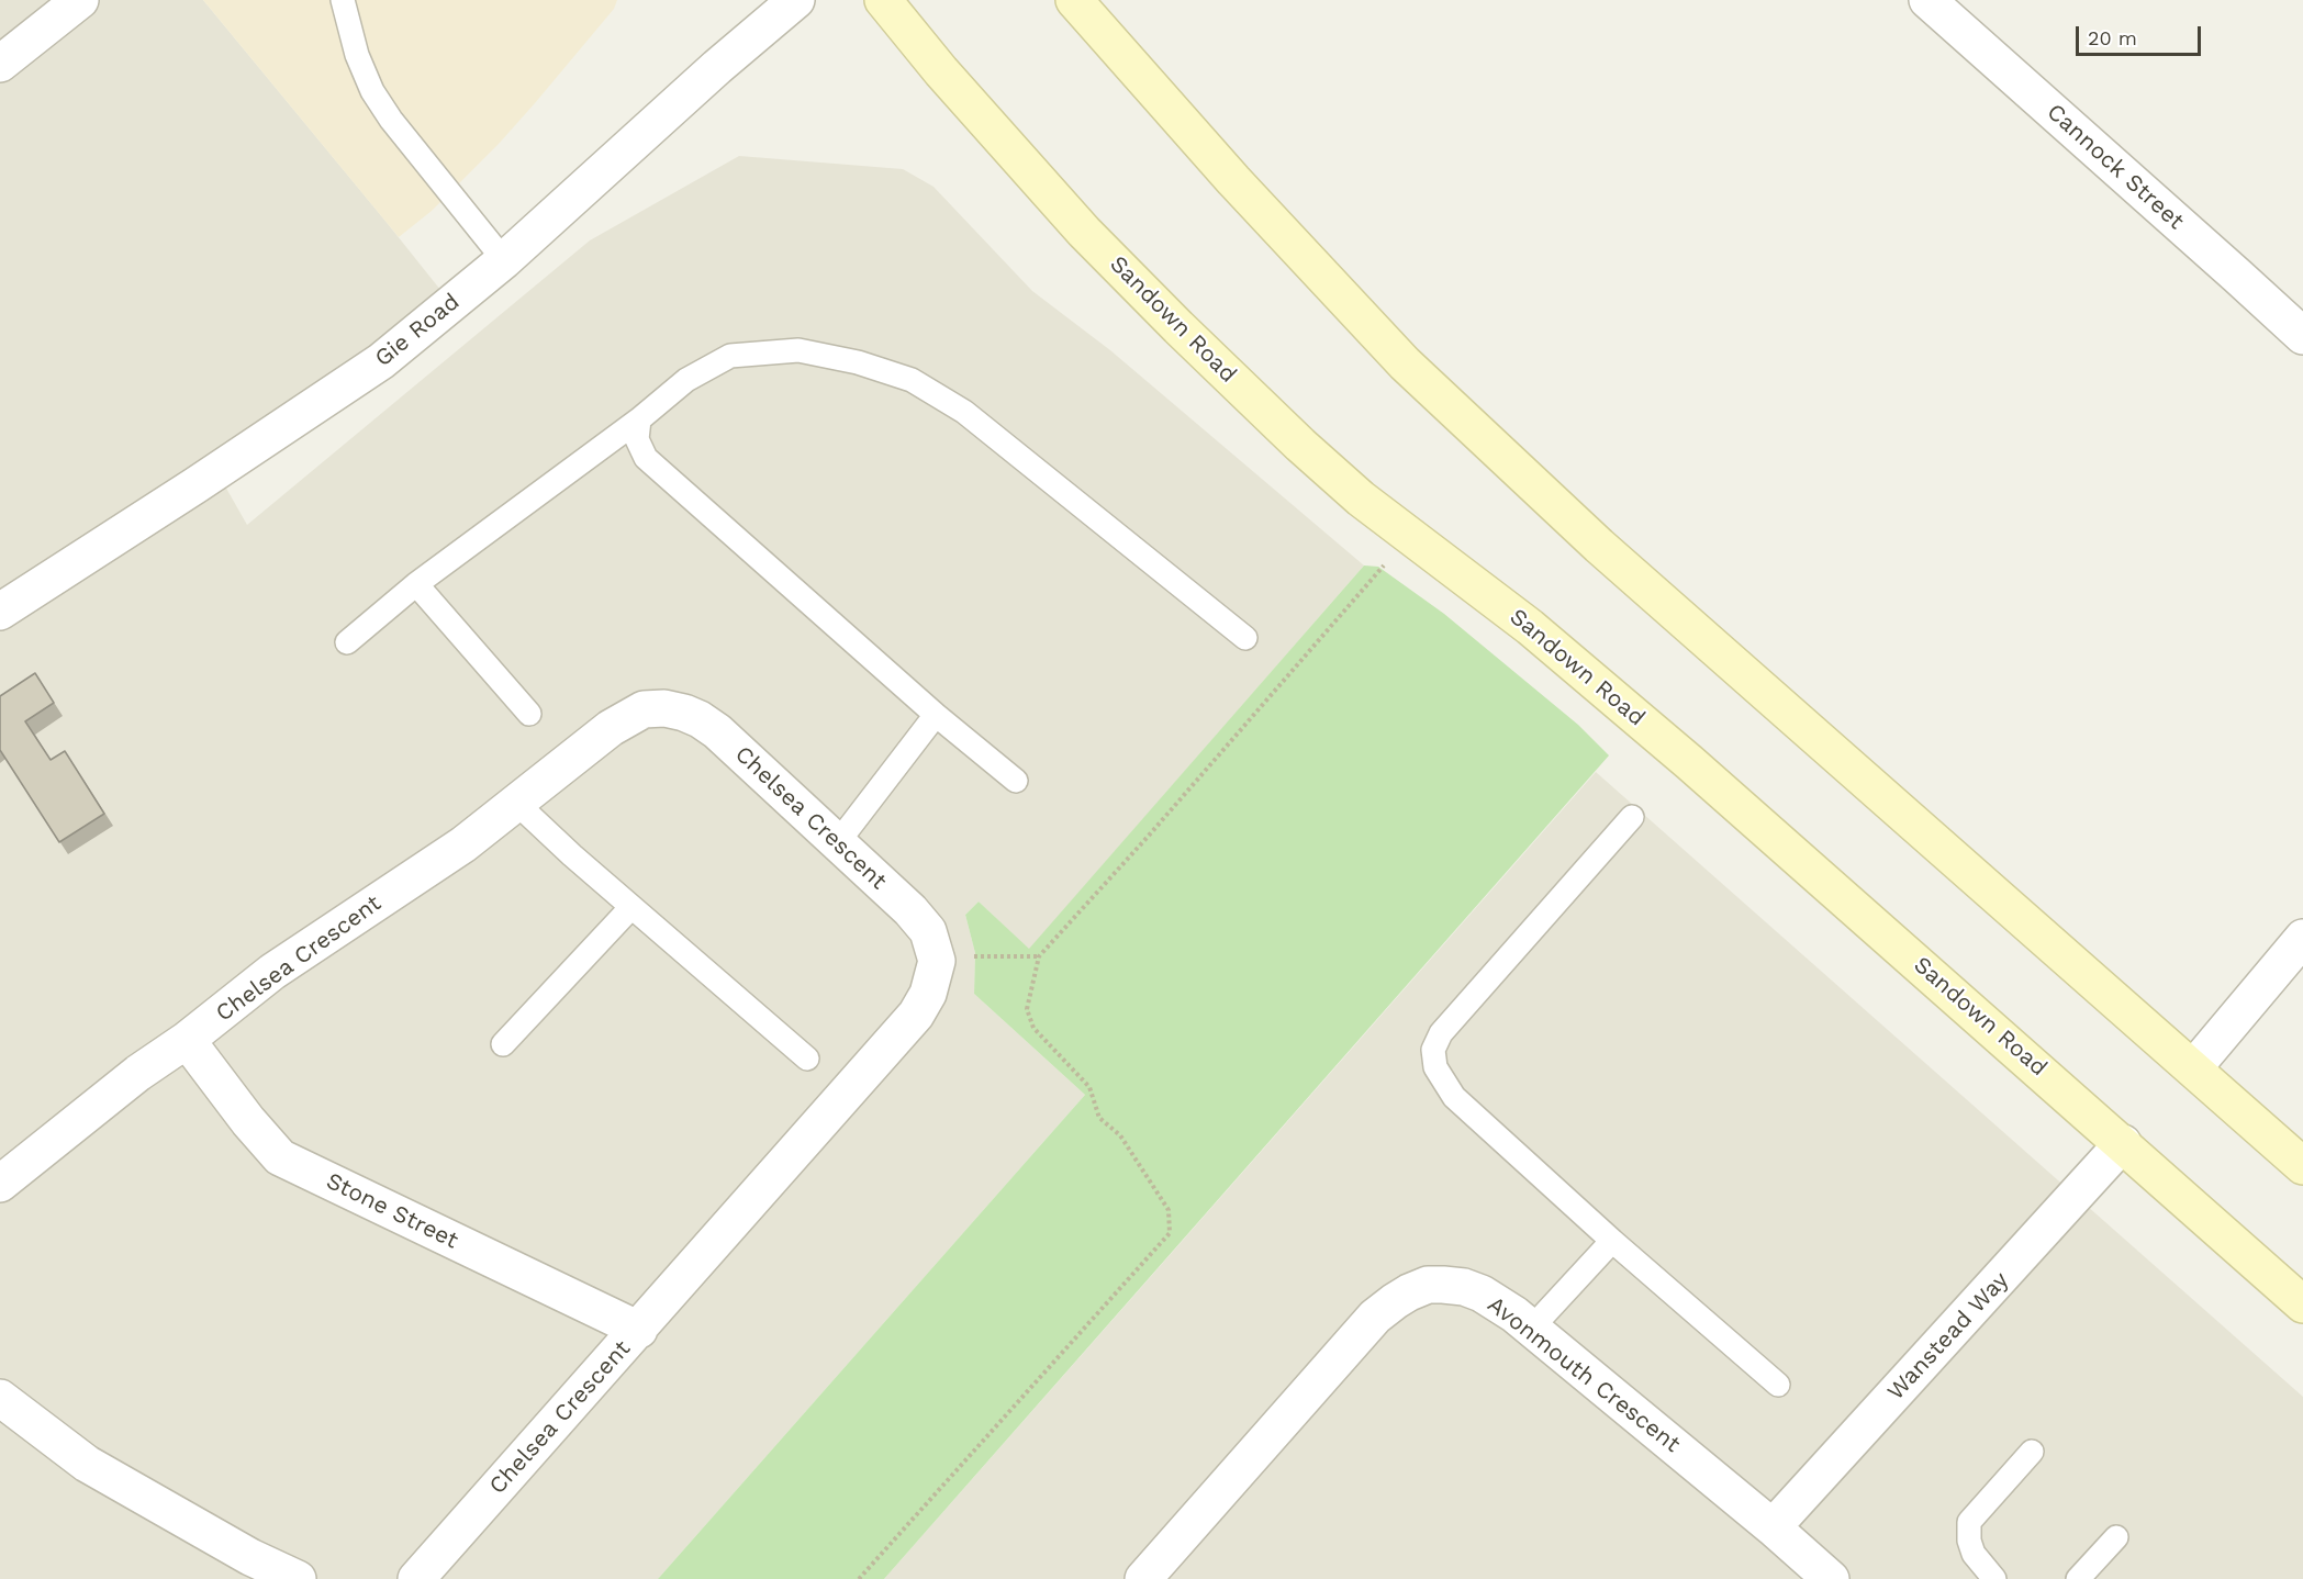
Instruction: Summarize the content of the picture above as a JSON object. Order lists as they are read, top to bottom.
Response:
{
  "streets": {
    "main road": ["Sandown Road"],
    "street": [
      "Cannock Street",
      "Gie Road",
      "Chelsea Crescent",
      "Stone Street",
      "Wanstead Way",
      "Avonmouth Crescent"
    ]
  },
  "crossings": [
    ["Sandown Road", "Wanstead Way"],
    ["Chelsea Crescent", "Stone Street"],
    ["Wanstead Way", "Avonmouth Crescent"]
  ],
  "scale_bar": "20 m"
}
